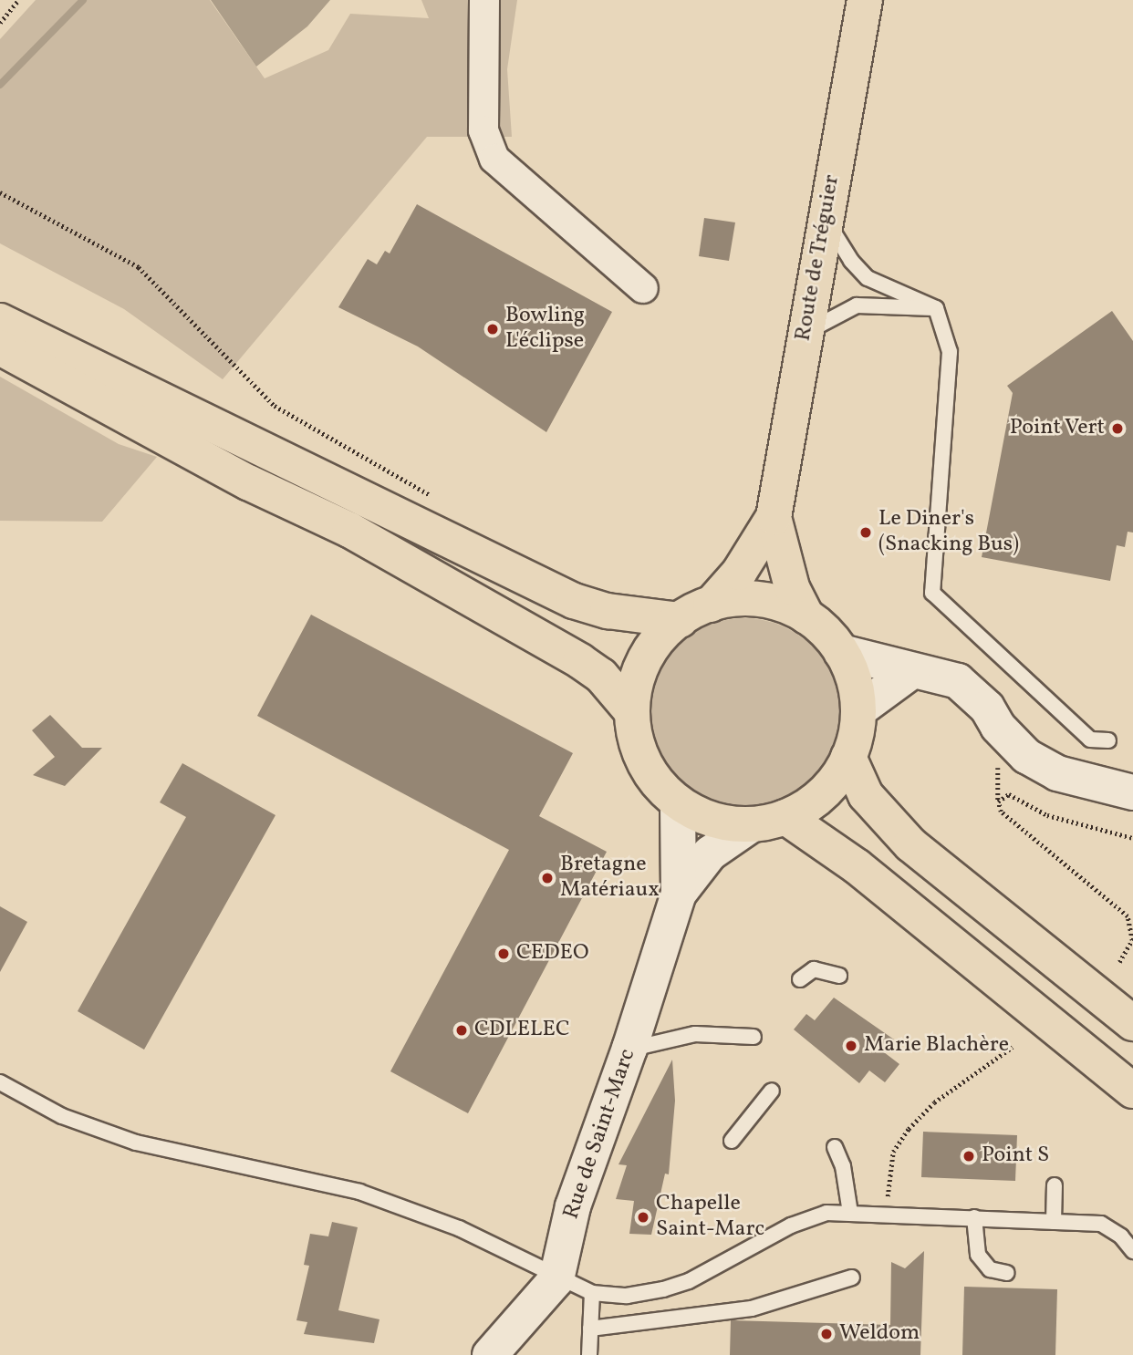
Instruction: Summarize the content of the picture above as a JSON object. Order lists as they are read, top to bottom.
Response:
{
  "streets": {
    "main road": ["Route de Tréguier", "Rue de Saint-Marc"]
  },
  "places": [
    "Bowling L'éclipse",
    "Point Vert",
    "Le Diner's (Snacking Bus)",
    "Bretagne Matériaux",
    "CEDEO",
    "CDLELEC",
    "Marie Blachère",
    "Point S",
    "Chapelle Saint-Marc",
    "Weldom"
  ]
}
